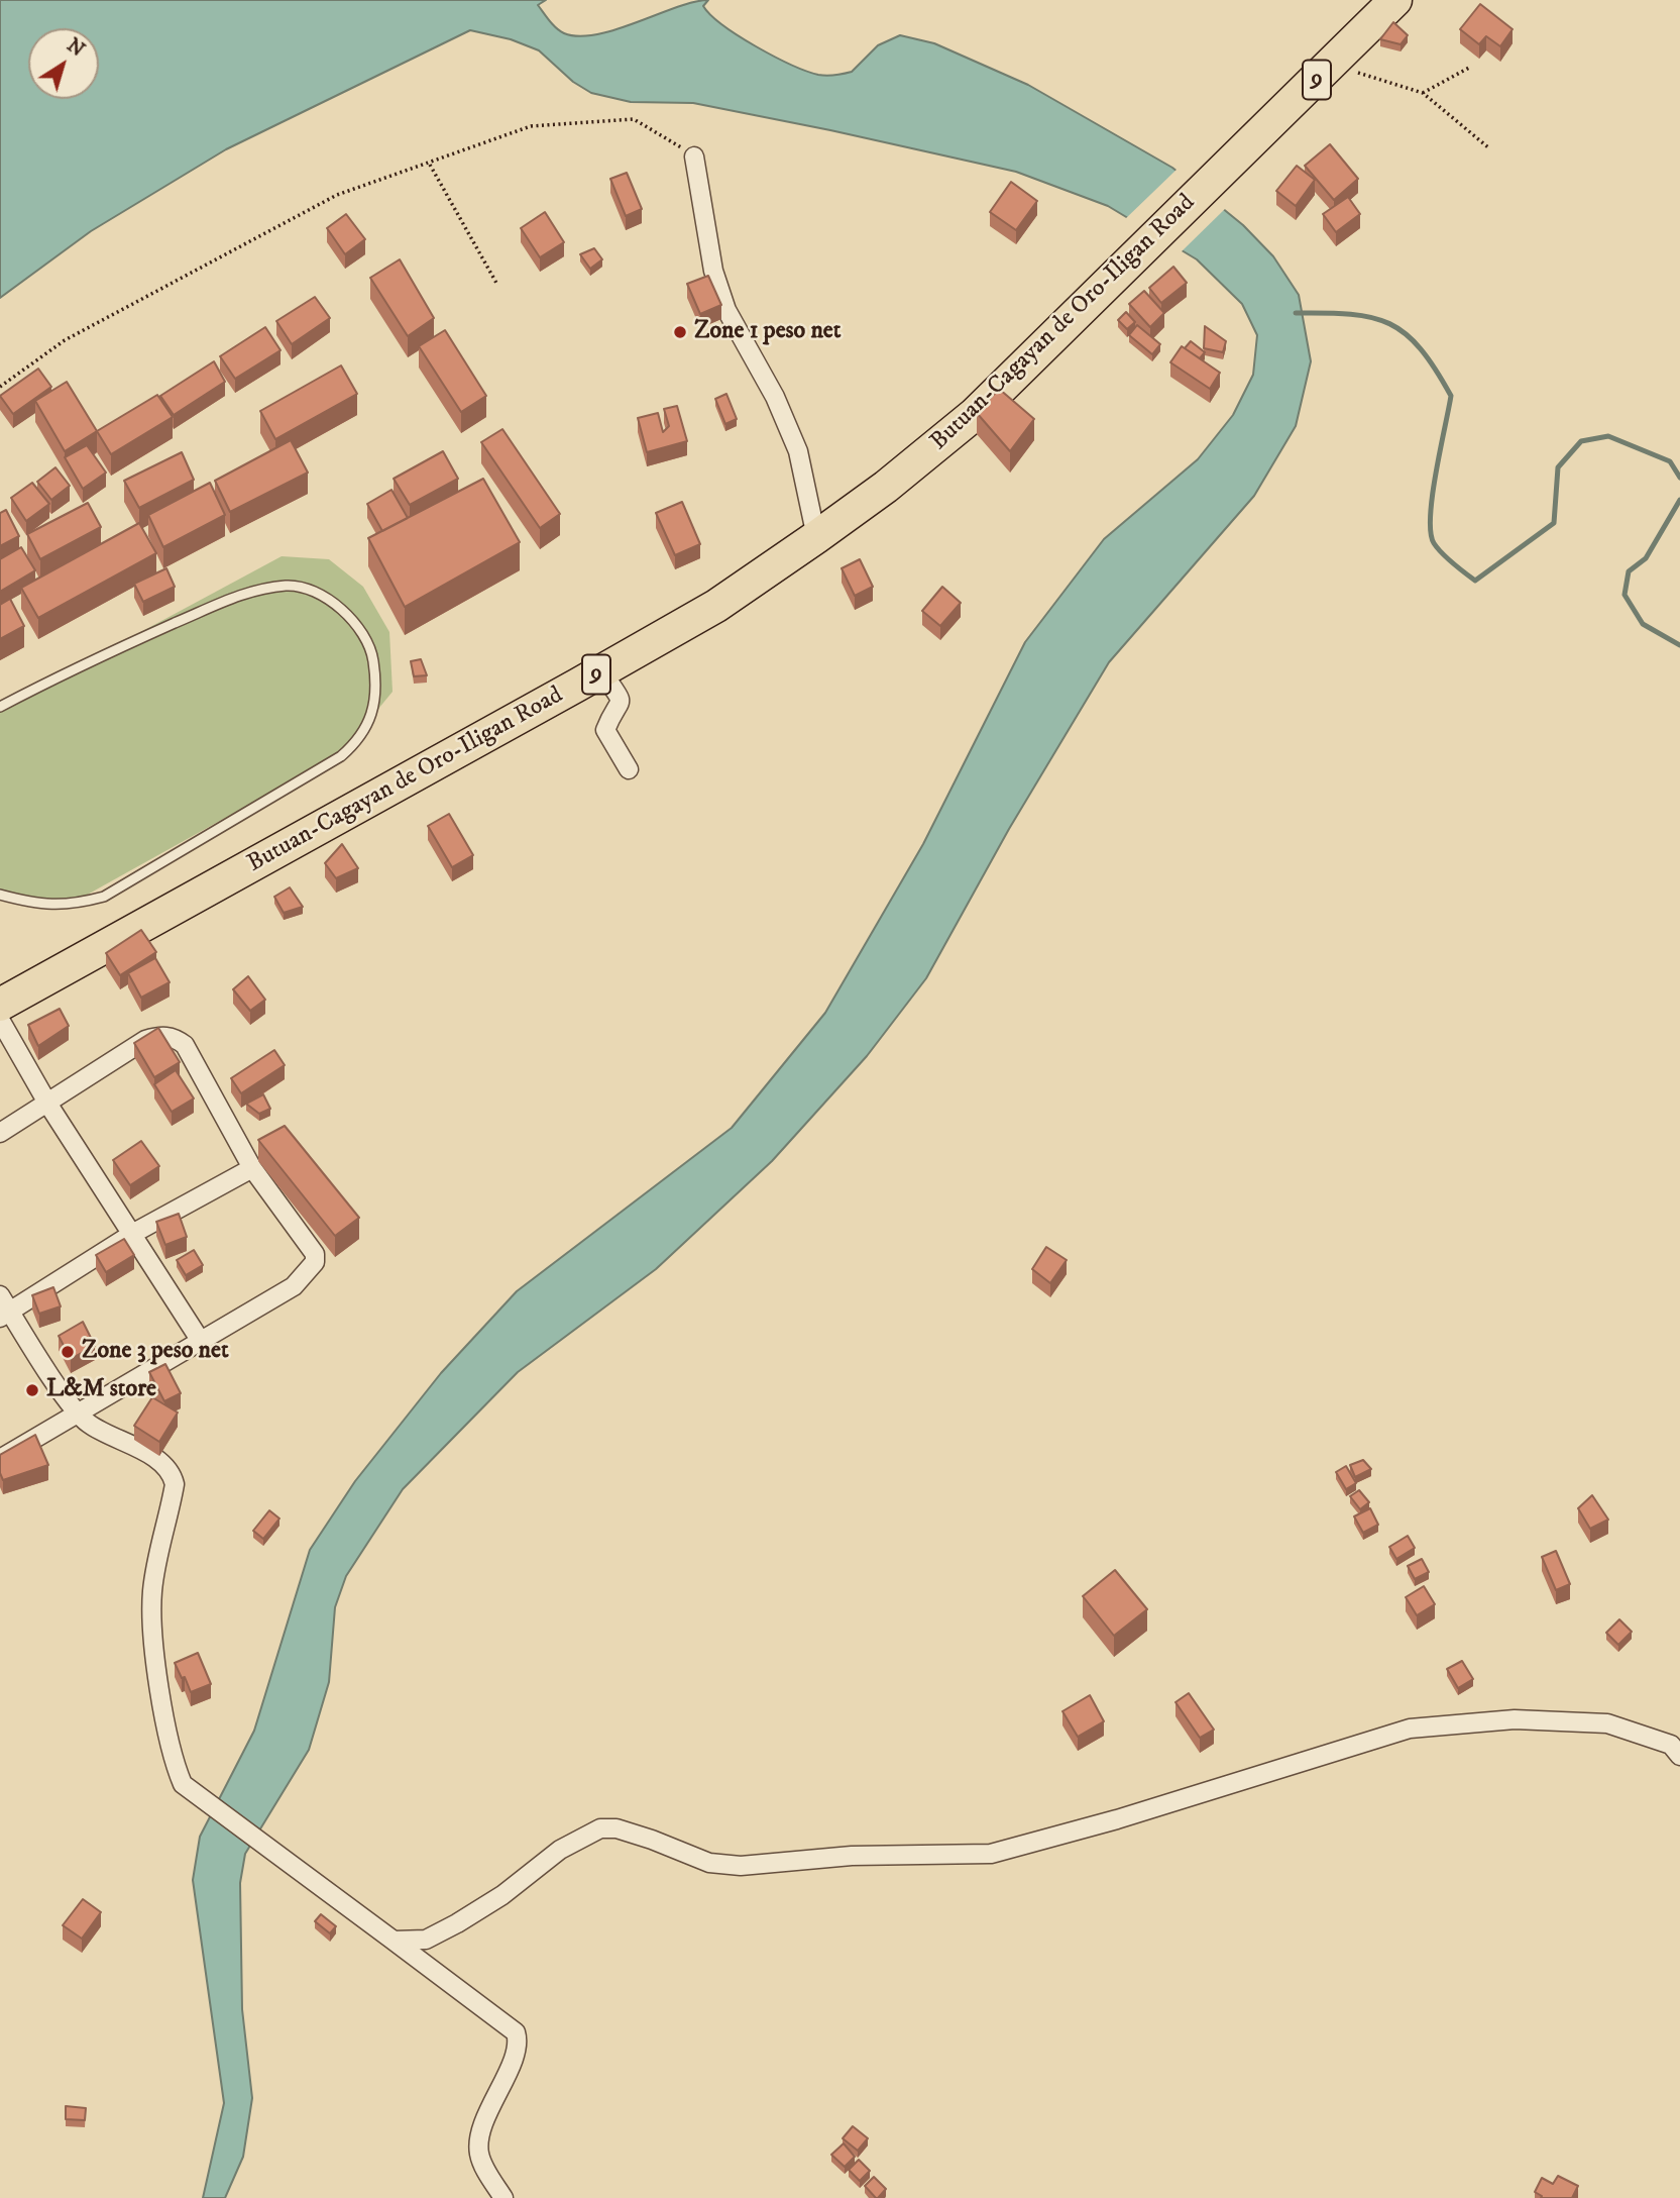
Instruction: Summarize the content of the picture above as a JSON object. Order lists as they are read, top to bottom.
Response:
{
  "streets": {
    "highway": ["9", "Butuan-Cagayan de Oro-Iligan Road"]
  },
  "places": ["Zone 1 peso net", "Zone 3 peso net", "L&M store"],
  "north": "top right"
}
